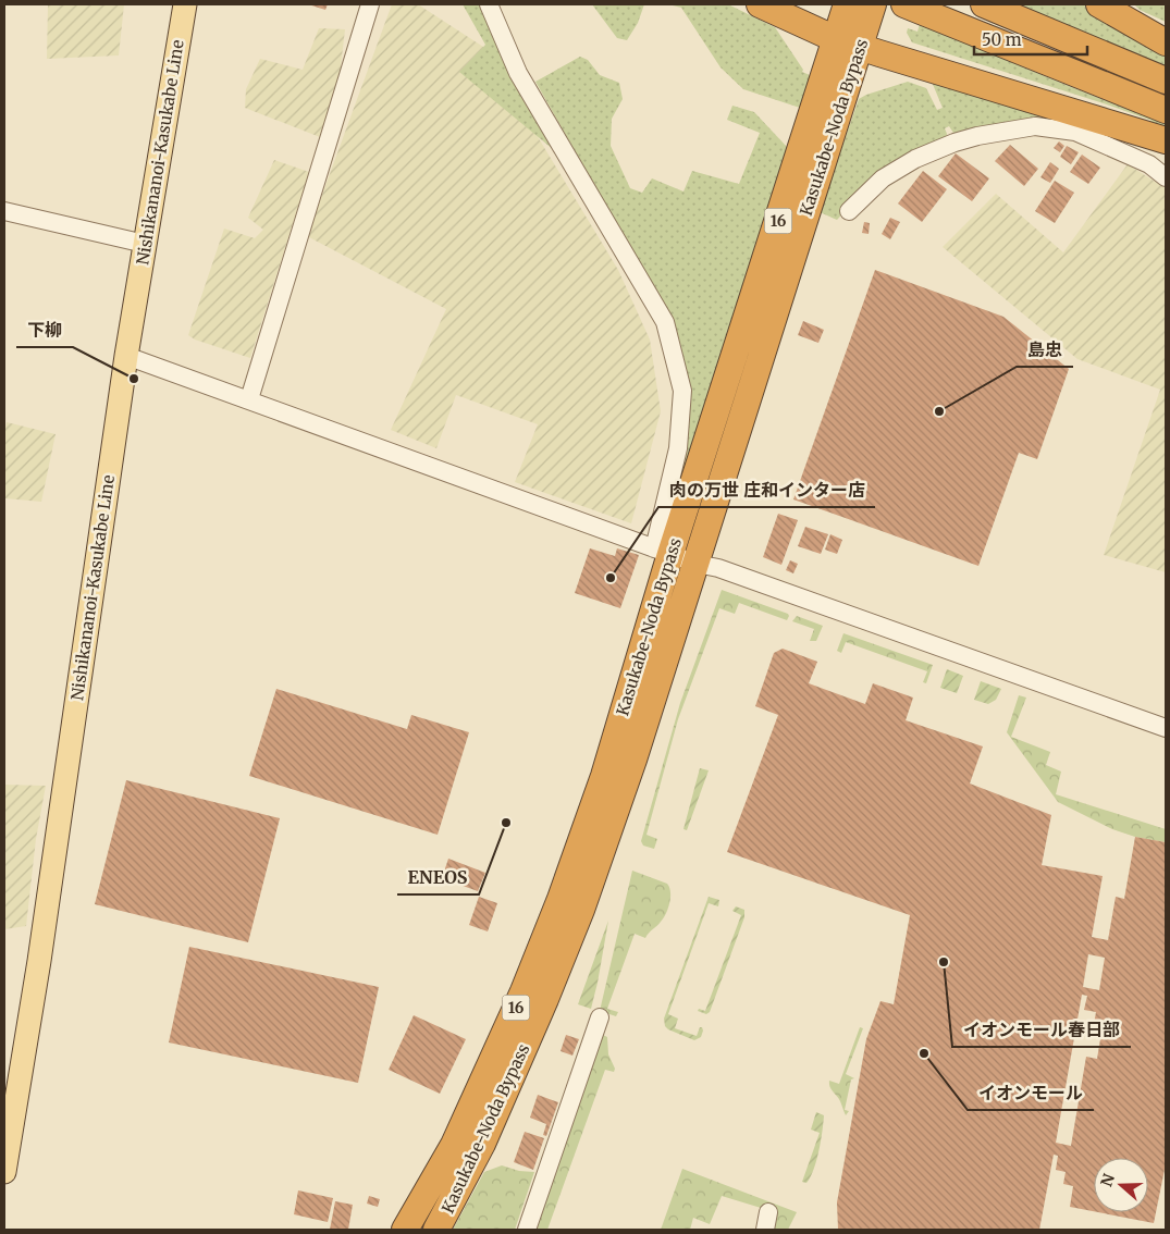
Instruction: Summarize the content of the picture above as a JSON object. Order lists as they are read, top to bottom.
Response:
{
  "streets": {
    "highway": ["Kasukabe-Noda Bypass", "16"],
    "main road": ["Nishikananoi-Kasukabe Line"]
  },
  "places": [
    "下柳",
    "島忠",
    "肉の万世 庄和インター店",
    "ENEOS",
    "イオンモール春日部",
    "イオンモール"
  ],
  "scale_bar": "50 m",
  "north": "left"
}
